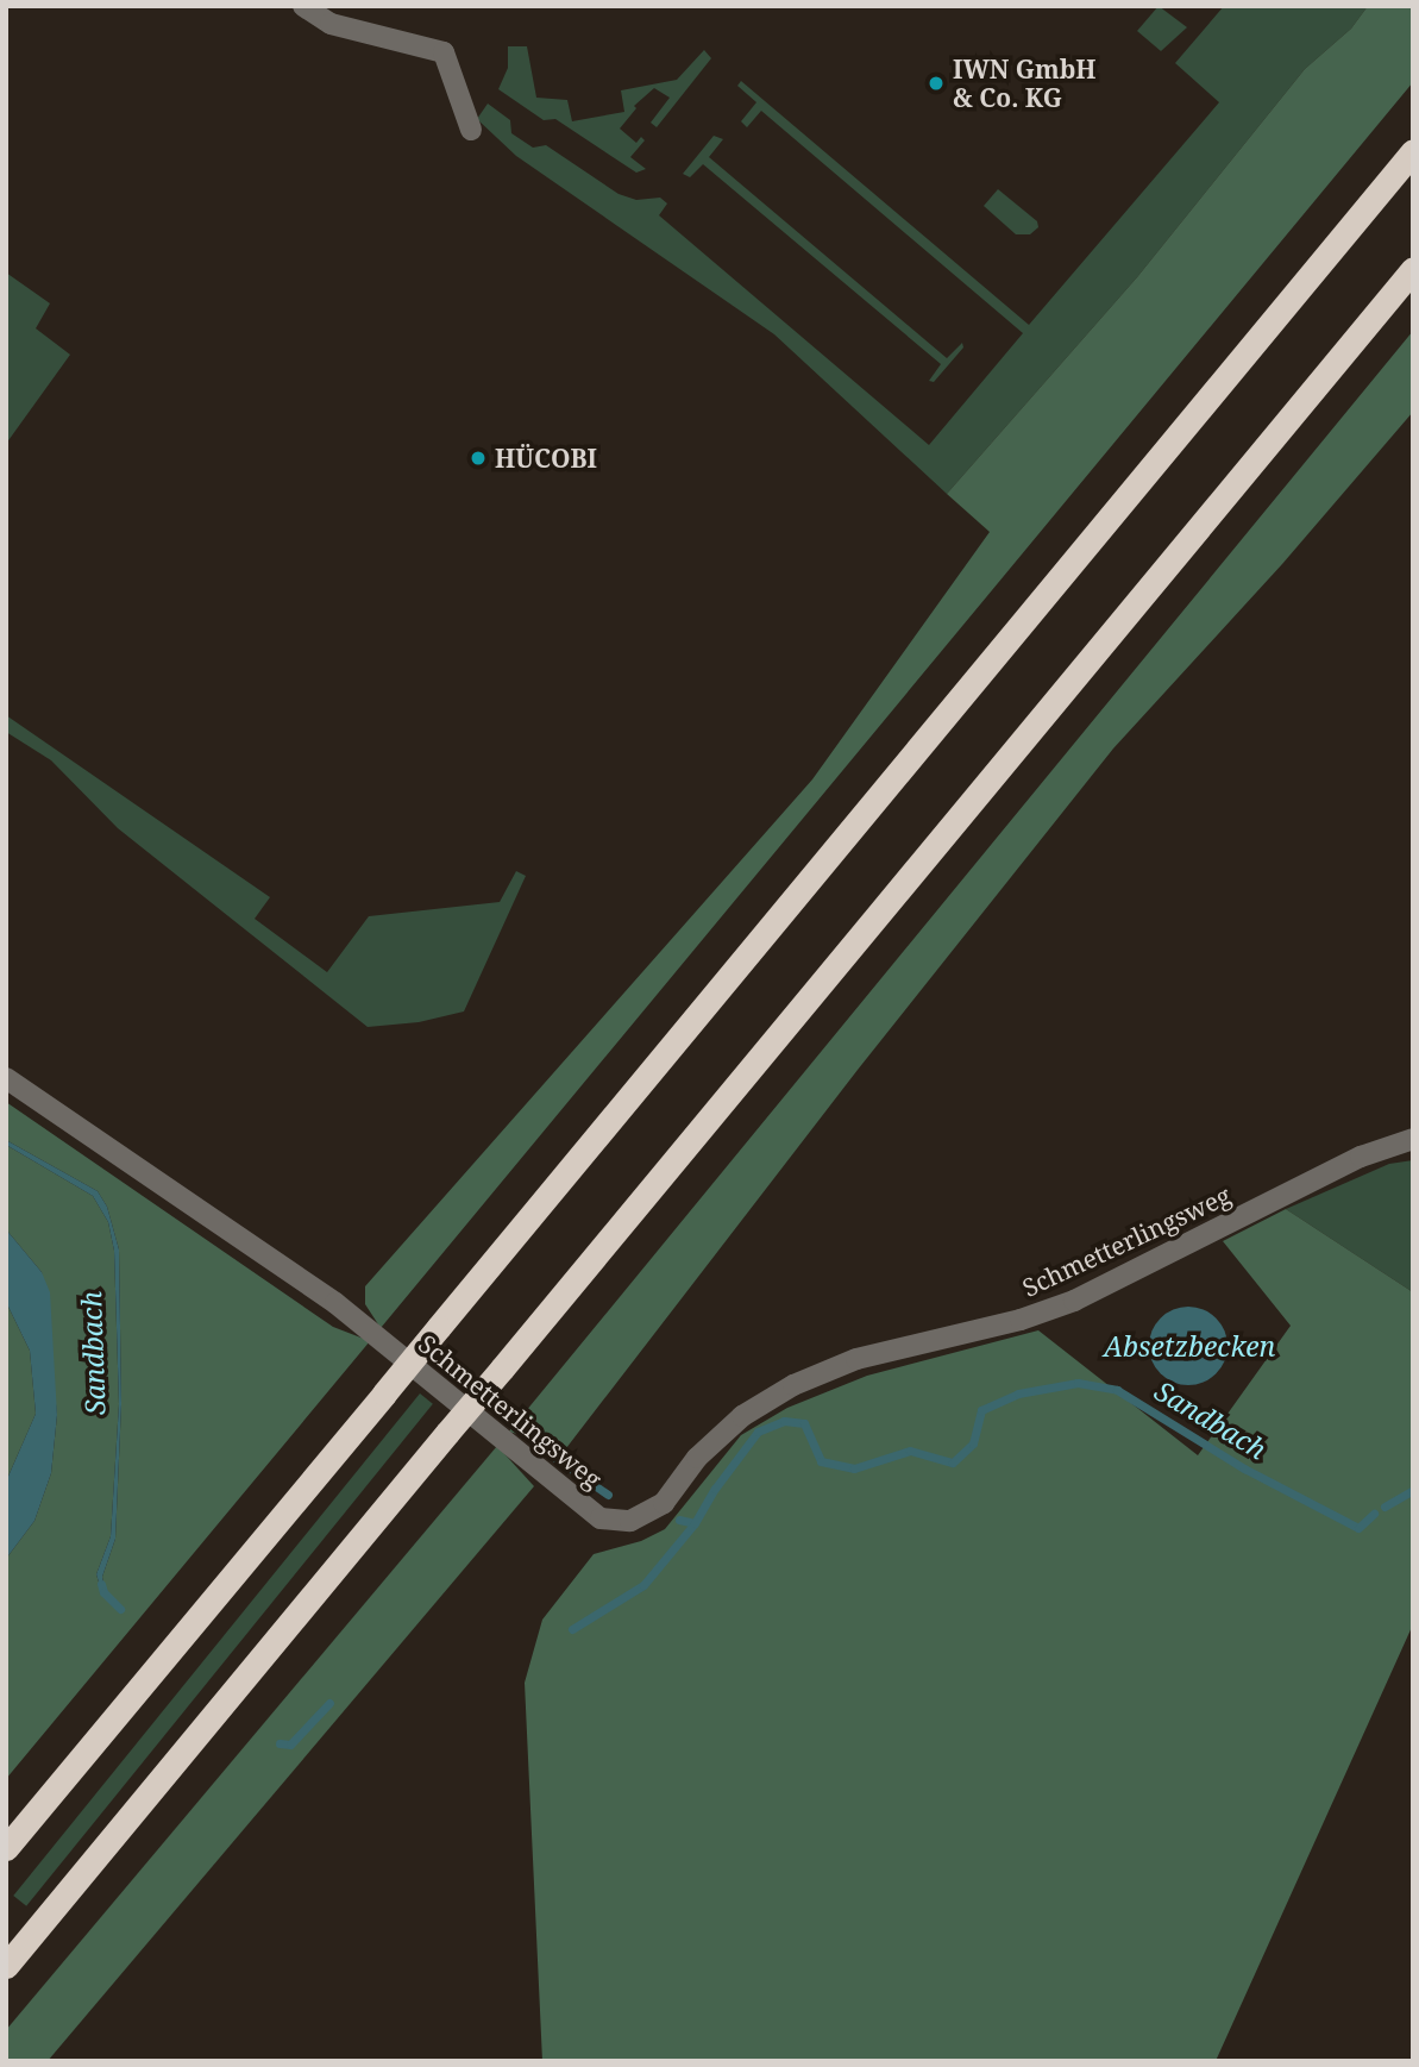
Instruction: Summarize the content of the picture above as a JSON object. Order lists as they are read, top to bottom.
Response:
{
  "streets": {
    "street": ["Schmetterlingsweg"]
  },
  "water": ["Absetzbecken", "Sandbach"],
  "places": ["IWN GmbH & Co. KG", "HÜCOBI"]
}
